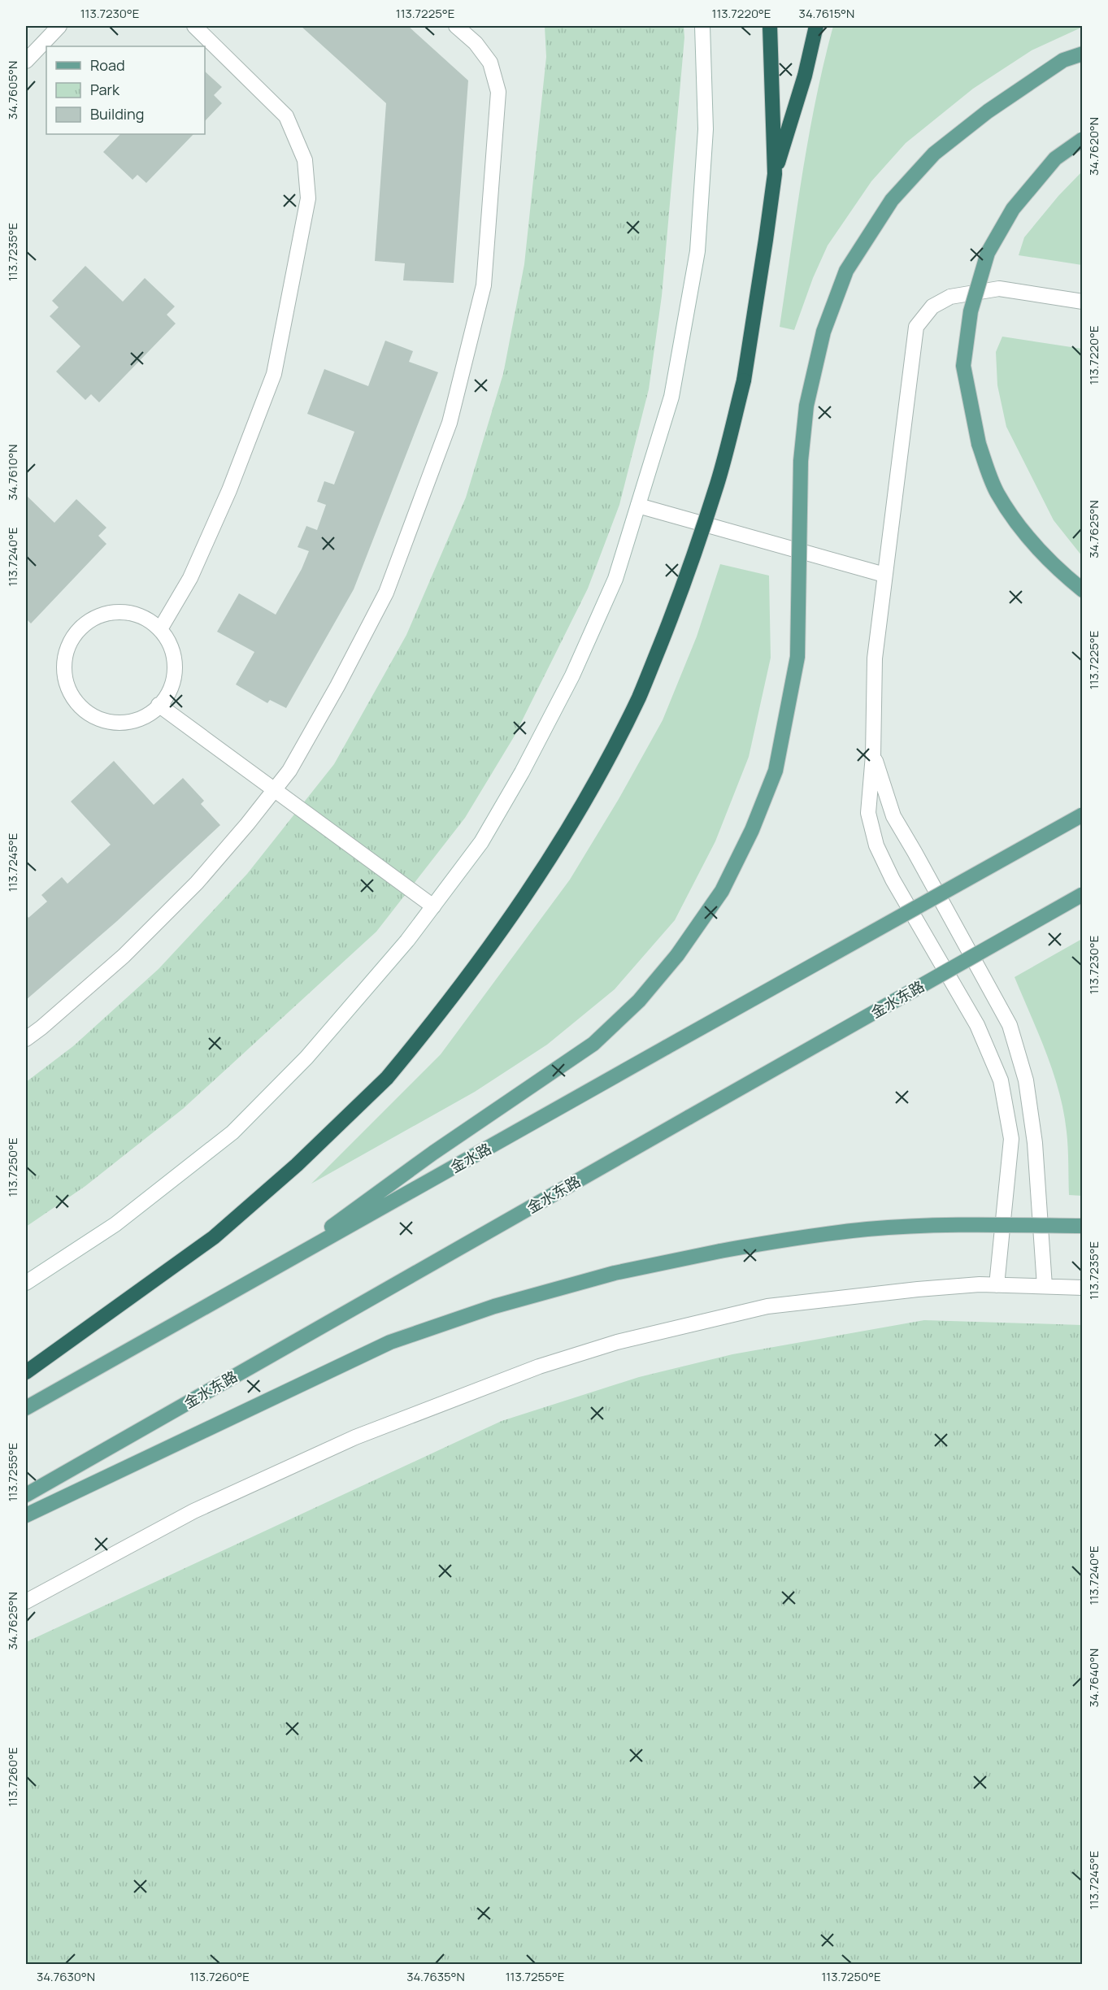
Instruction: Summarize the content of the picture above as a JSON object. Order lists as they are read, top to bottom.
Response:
{
  "streets": {
    "main road": ["金水东路", "金水路"]
  },
  "legend": ["Road", "Park", "Building"],
  "coordinates": [
    "113.7230°E",
    "113.7225°E",
    "113.7220°E",
    "34.7615°N",
    "34.7605°N",
    "34.7620°N",
    "113.7235°E",
    "34.7610°N",
    "34.7625°N",
    "113.7240°E",
    "113.7245°E",
    "113.7250°E",
    "113.7255°E",
    "34.7640°N",
    "113.7260°E",
    "34.7630°N",
    "34.7635°N"
  ]
}
